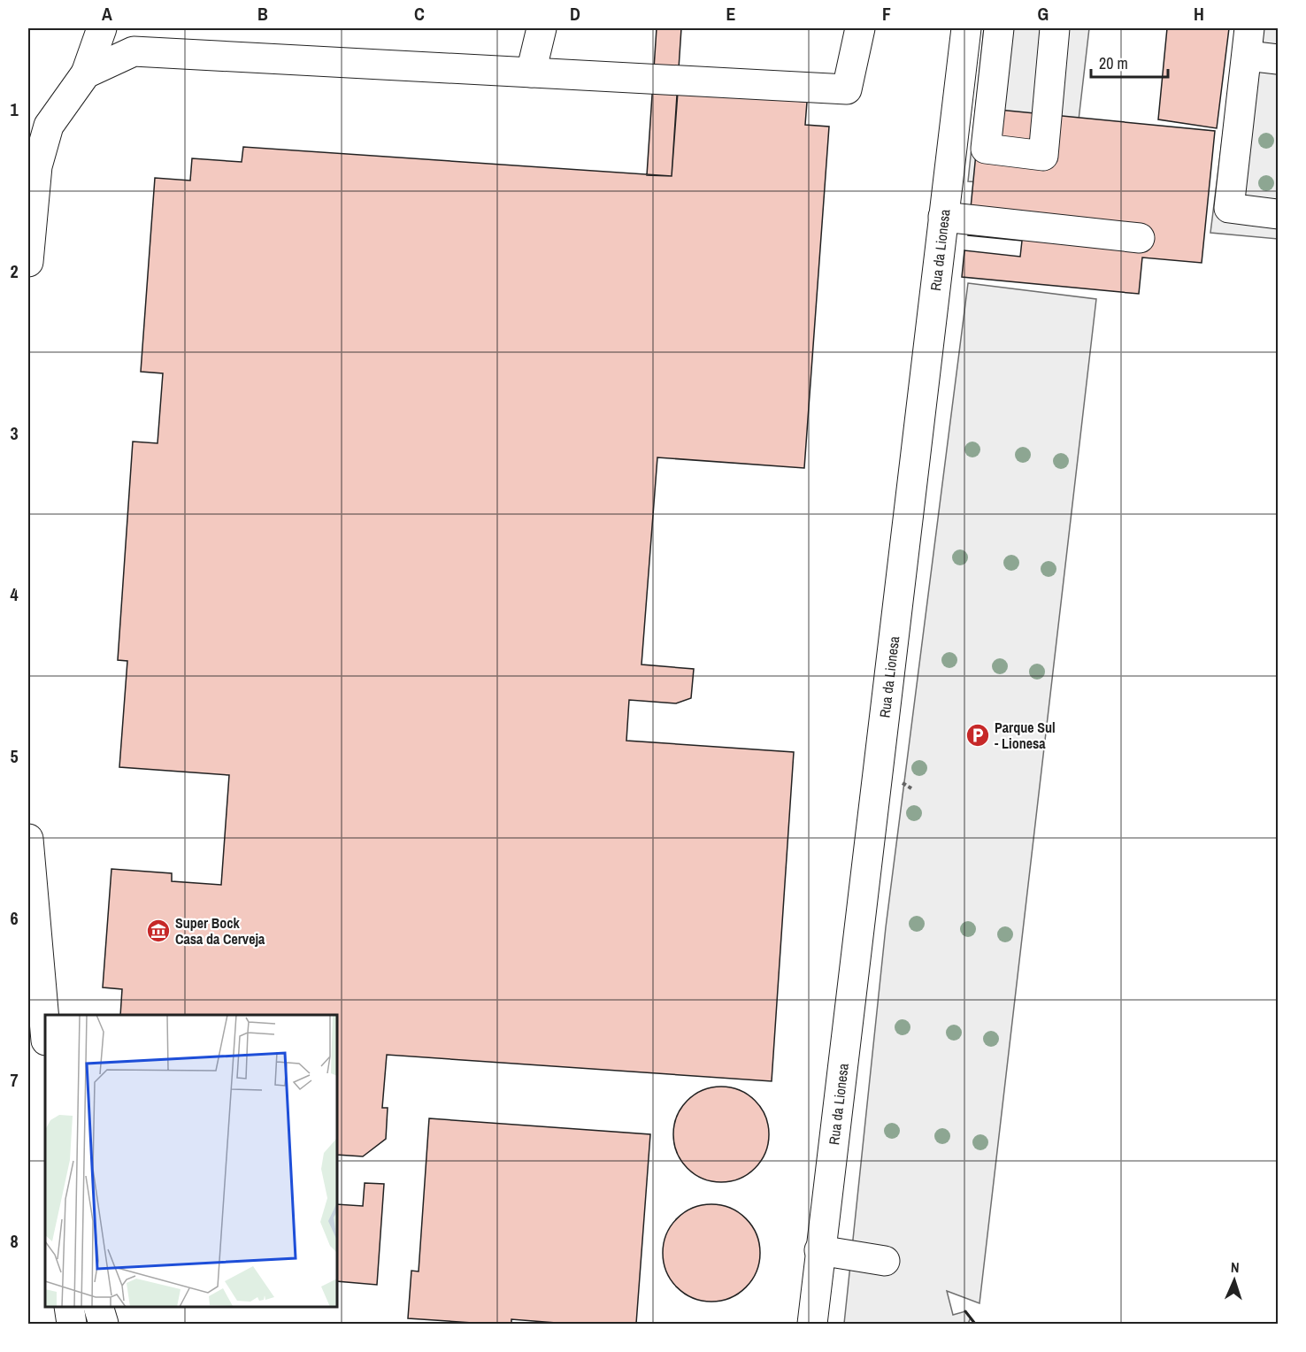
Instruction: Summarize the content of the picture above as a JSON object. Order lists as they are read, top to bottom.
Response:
{
  "streets": {
    "street": ["Rua da Lionesa"]
  },
  "places": {
    "parking": ["Parque Sul - Lionesa"],
    "museum": ["Super Bock Casa da Cerveja"]
  },
  "scale_bar": "20 m",
  "north": "top",
  "grid": {
    "columns": [
      "A",
      "B",
      "C",
      "D",
      "E",
      "F",
      "G",
      "H"
    ],
    "rows": [
      "1",
      "2",
      "3",
      "4",
      "5",
      "6",
      "7",
      "8"
    ]
  }
}
